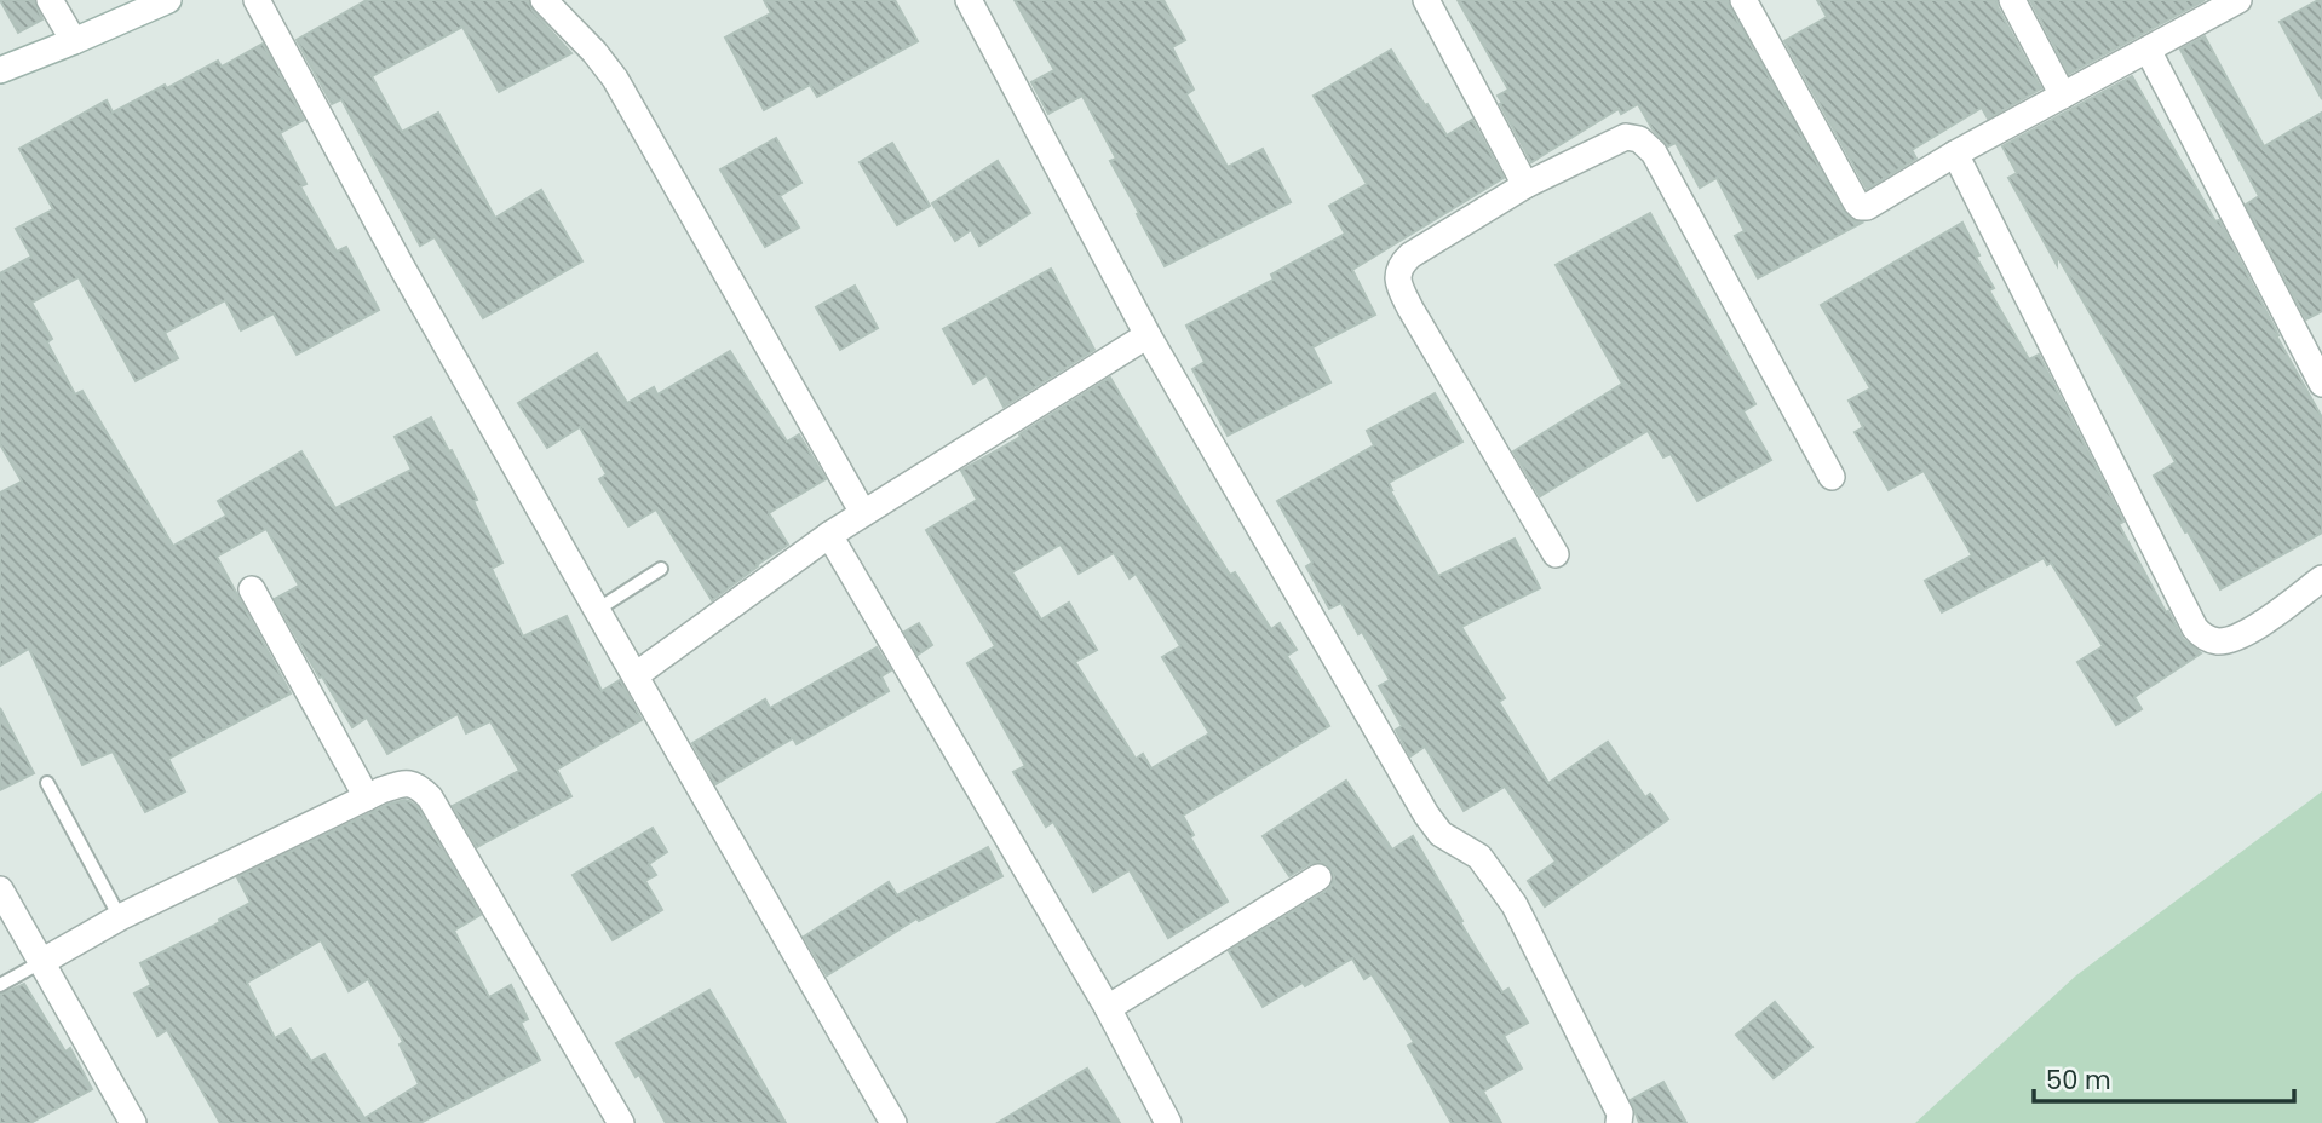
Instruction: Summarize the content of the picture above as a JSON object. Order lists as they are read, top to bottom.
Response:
{
  "scale_bar": "50 m"
}
